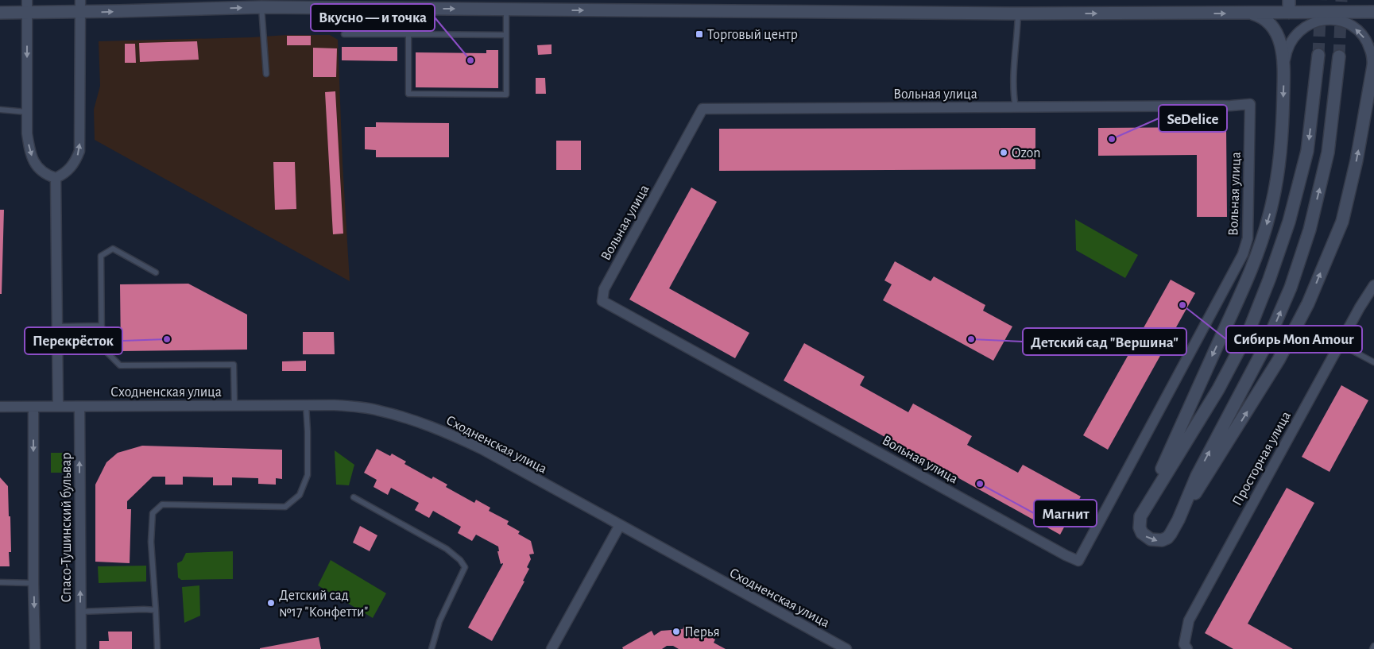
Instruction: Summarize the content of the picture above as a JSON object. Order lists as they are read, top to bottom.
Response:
{
  "streets": {
    "street": [
      "Вольная улица",
      "Сходненская улица",
      "Просторная улица",
      "Спасо-Тушинский бульвар"
    ]
  },
  "crossings": [
    ["Сходненская улица", "Спасо-Тушинский бульвар"]
  ],
  "places": {
    "transit": ["Торговый центр"],
    "other": [
      "Вкусно — и точка",
      "SeDelice",
      "Ozon",
      "Сибирь Mon Amour",
      "Перекрёсток",
      "Детский сад \"Вершина\"",
      "Магнит",
      "Детский сад №17 \"Конфетти\"",
      "Перья"
    ]
  }
}
